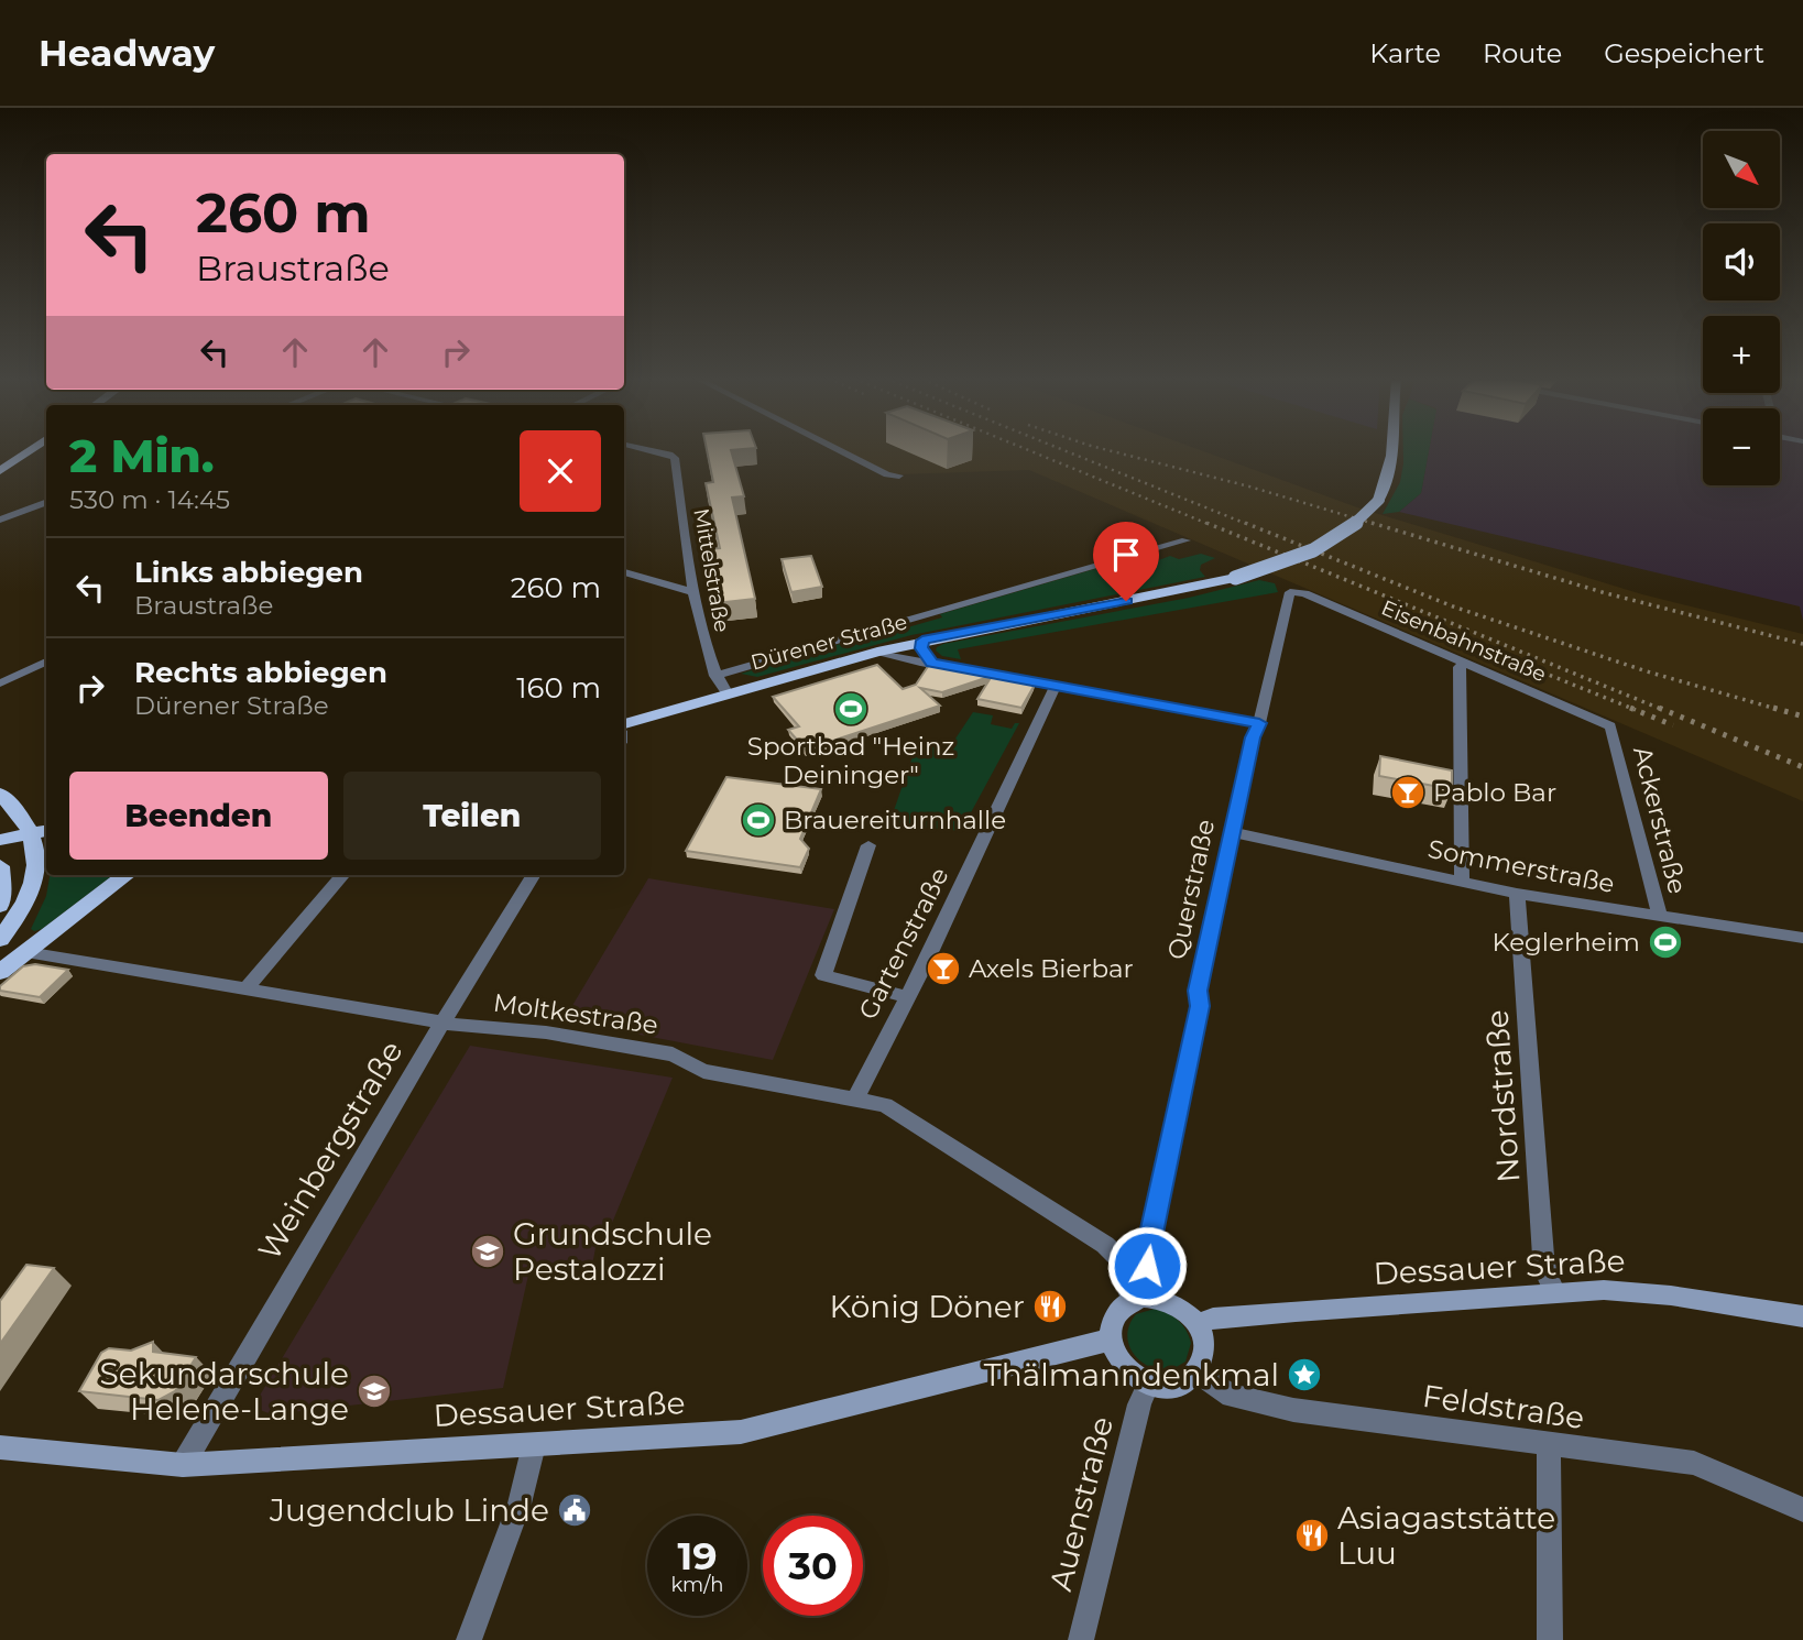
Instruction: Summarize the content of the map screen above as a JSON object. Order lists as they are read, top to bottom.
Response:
{
  "streets": {
    "main road": ["Dürener Straße"],
    "street": [
      "Mittelstraße",
      "Eisenbahnstraße",
      "Ackerstraße",
      "Sommerstraße",
      "Querstraße",
      "Gartenstraße",
      "Moltkestraße",
      "Nordstraße",
      "Weinbergstraße",
      "Dessauer Straße",
      "Feldstraße",
      "Auenstraße"
    ]
  },
  "crossings": [
    ["Mittelstraße", "Dürener Straße"],
    ["Eisenbahnstraße", "Ackerstraße"],
    ["Eisenbahnstraße", "Querstraße"],
    ["Ackerstraße", "Sommerstraße"],
    ["Sommerstraße", "Querstraße"],
    ["Sommerstraße", "Nordstraße"],
    ["Querstraße", "Moltkestraße"],
    ["Querstraße", "Dessauer Straße"],
    ["Querstraße", "Feldstraße"],
    ["Querstraße", "Auenstraße"],
    ["Gartenstraße", "Moltkestraße"],
    ["Moltkestraße", "Weinbergstraße"],
    ["Moltkestraße", "Dessauer Straße"],
    ["Moltkestraße", "Feldstraße"],
    ["Moltkestraße", "Auenstraße"],
    ["Nordstraße", "Dessauer Straße"],
    ["Weinbergstraße", "Dessauer Straße"],
    ["Dessauer Straße", "Feldstraße"],
    ["Dessauer Straße", "Auenstraße"],
    ["Feldstraße", "Auenstraße"]
  ],
  "places": {
    "sports": ["Sportbad \"Heinz Deininger\"", "Brauereiturnhalle", "Keglerheim"],
    "bar": ["Pablo Bar", "Axels Bierbar"],
    "school or university": ["Grundschule Pestalozzi", "Sekundarschule Helene-Lange"],
    "restaurant": ["König Döner", "Asiagaststätte Luu"],
    "place": ["Thälmanndenkmal"],
    "public building": ["Jugendclub Linde"]
  },
  "north": "bottom right",
  "page": {
    "header": "Headway",
    "nav": ["Karte", "Route", "Gespeichert"],
    "map_buttons": ["+", "−"],
    "turn": ["260 m", "Braustraße"],
    "heading": ["2 Min.", "530 m · 14:45"],
    "list": [
      {
        "name": "Links abbiegen",
        "note": "Braustraße",
        "value": "260 m"
      },
      {
        "name": "Rechts abbiegen",
        "note": "Dürener Straße",
        "value": "160 m"
      }
    ],
    "buttons": ["Beenden", "Teilen"],
    "speed": "19 km/h",
    "limit": "30"
  }
}
